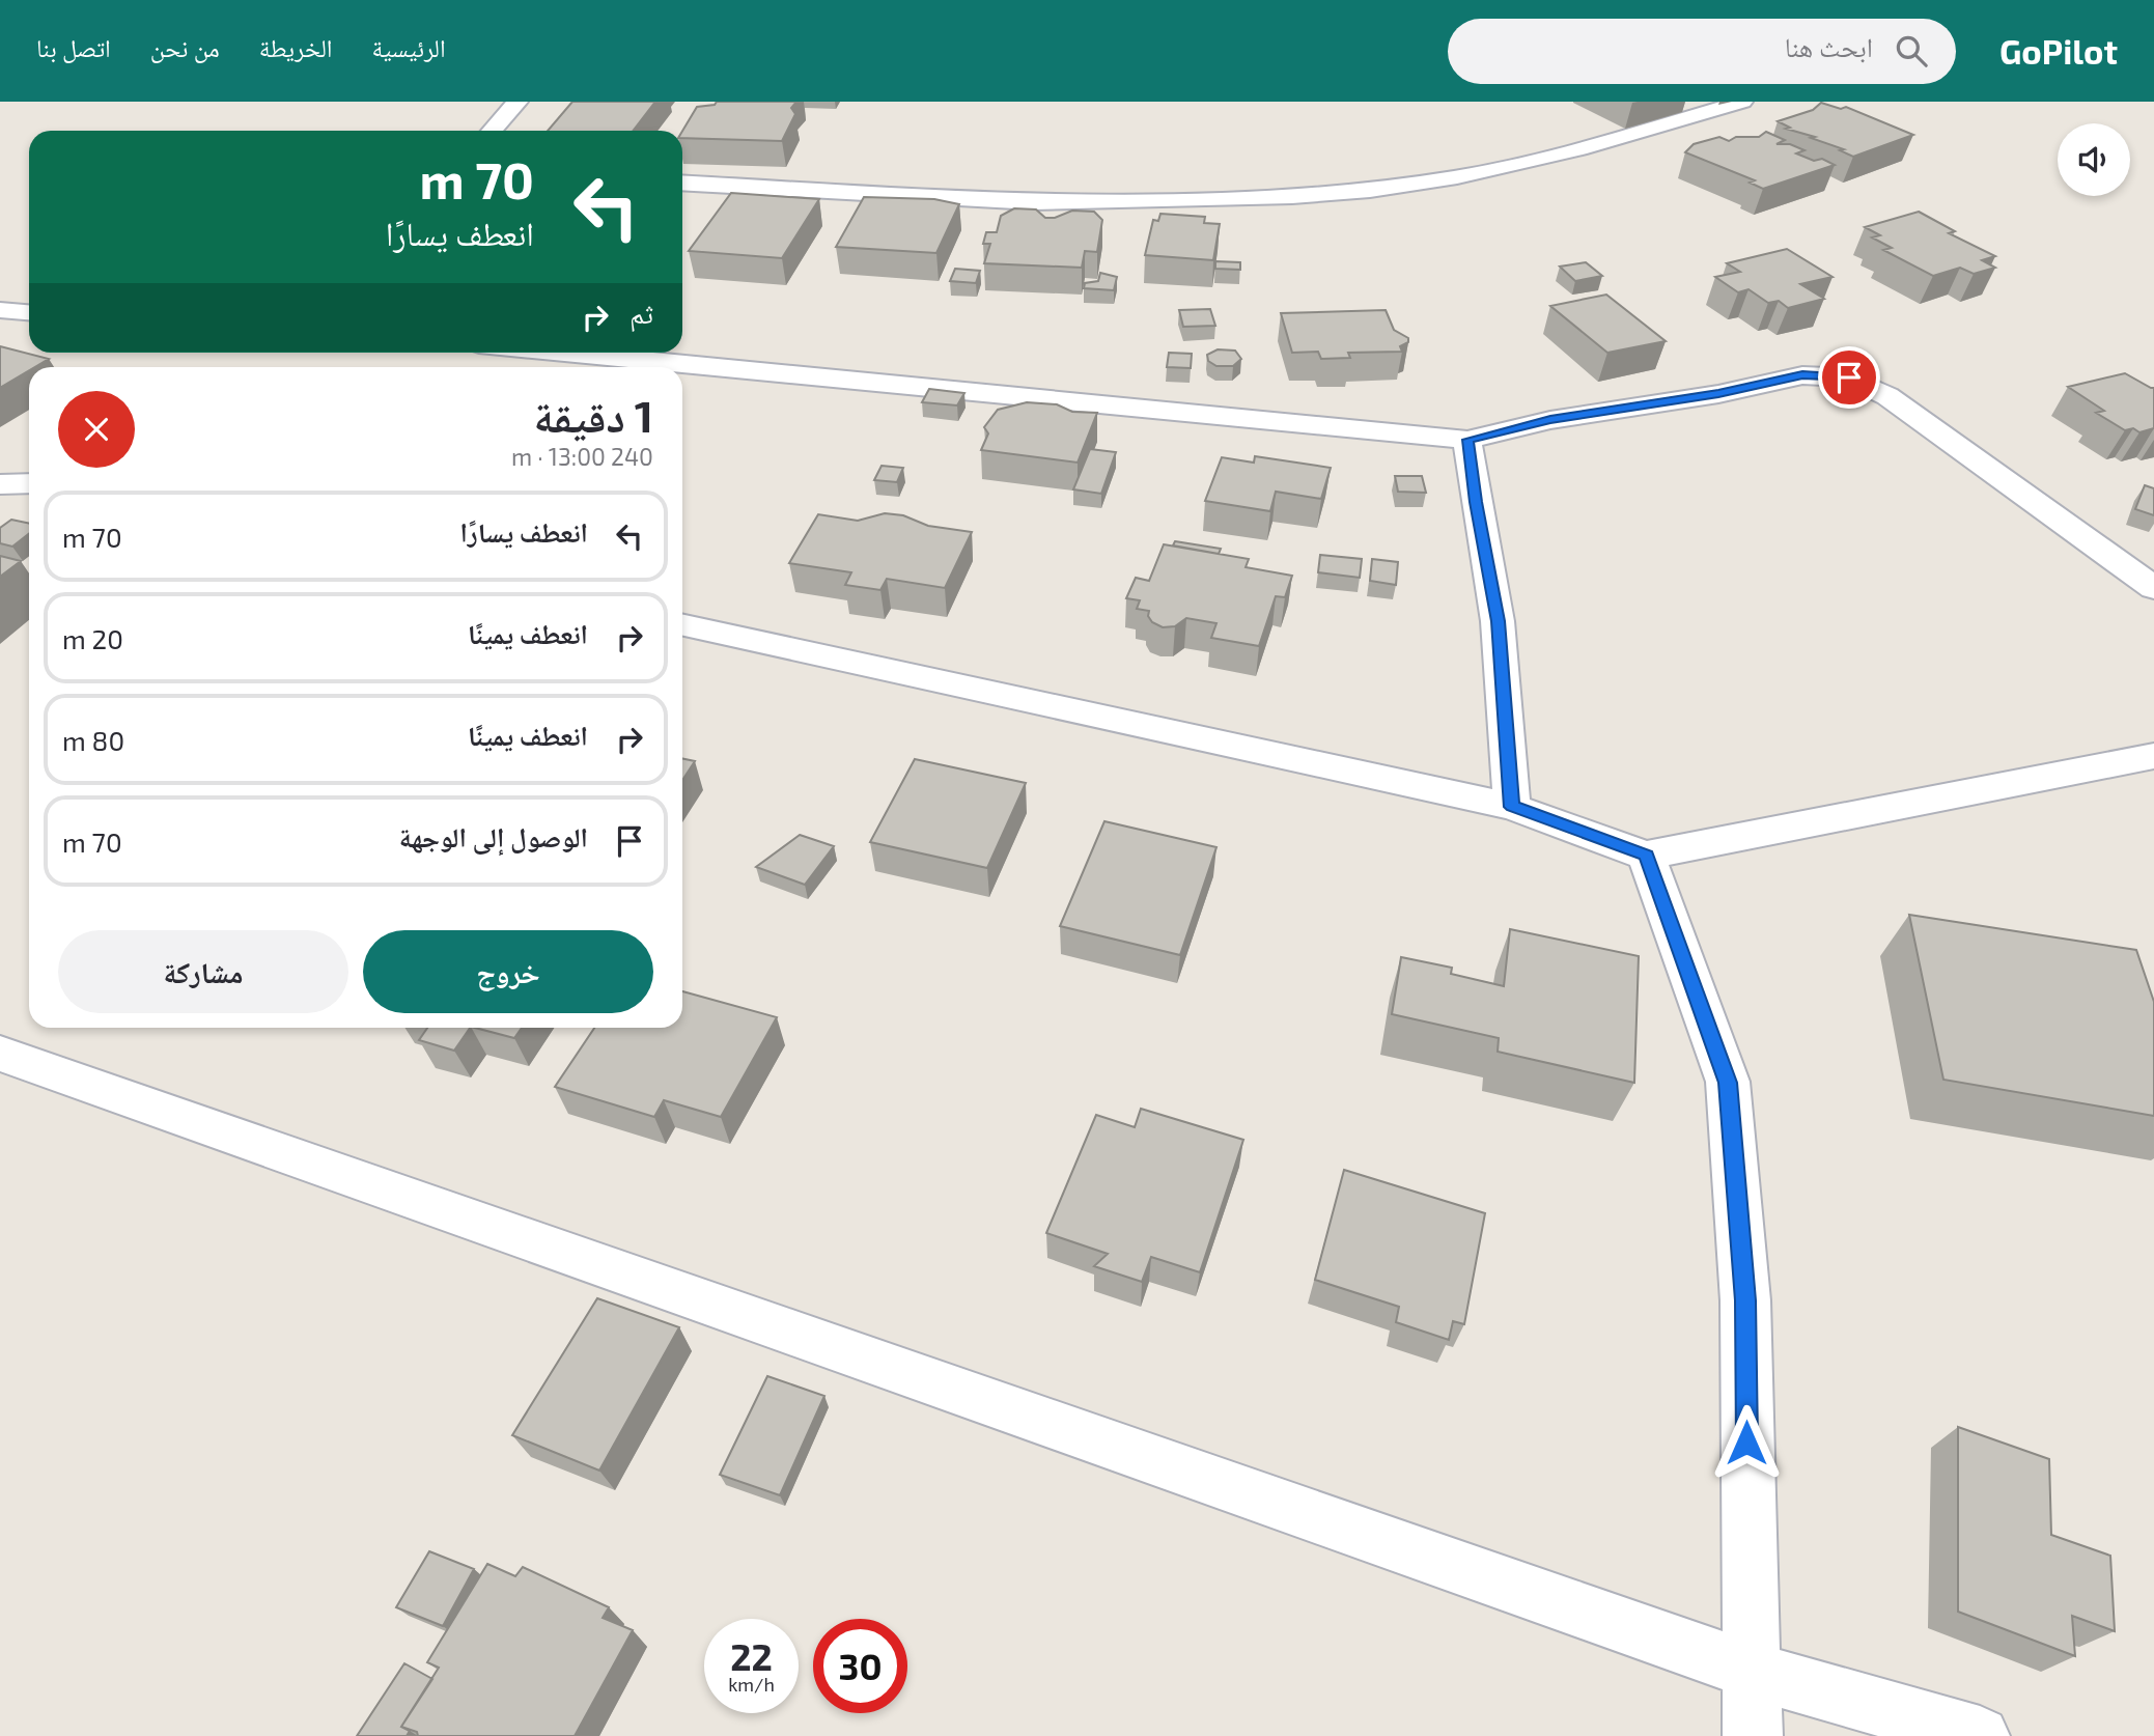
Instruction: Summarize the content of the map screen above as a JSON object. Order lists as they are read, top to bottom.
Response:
{
  "page": {
    "header": "GoPilot",
    "search": "ابحث هنا",
    "nav": [
      "الرئيسية",
      "الخريطة",
      "من نحن",
      "اتصل بنا"
    ],
    "turn": ["70 m", "انعطف يسارًا"],
    "then": "ثم",
    "heading": ["1 دقيقة", "240 m · 13:00"],
    "list": [
      {
        "name": "انعطف يسارًا",
        "value": "70 m"
      },
      {
        "name": "انعطف يمينًا",
        "value": "20 m"
      },
      {
        "name": "انعطف يمينًا",
        "value": "80 m"
      },
      {
        "name": "الوصول إلى الوجهة",
        "value": "70 m"
      }
    ],
    "buttons": ["خروج", "مشاركة"],
    "speed": "22 km/h",
    "limit": "30"
  }
}
